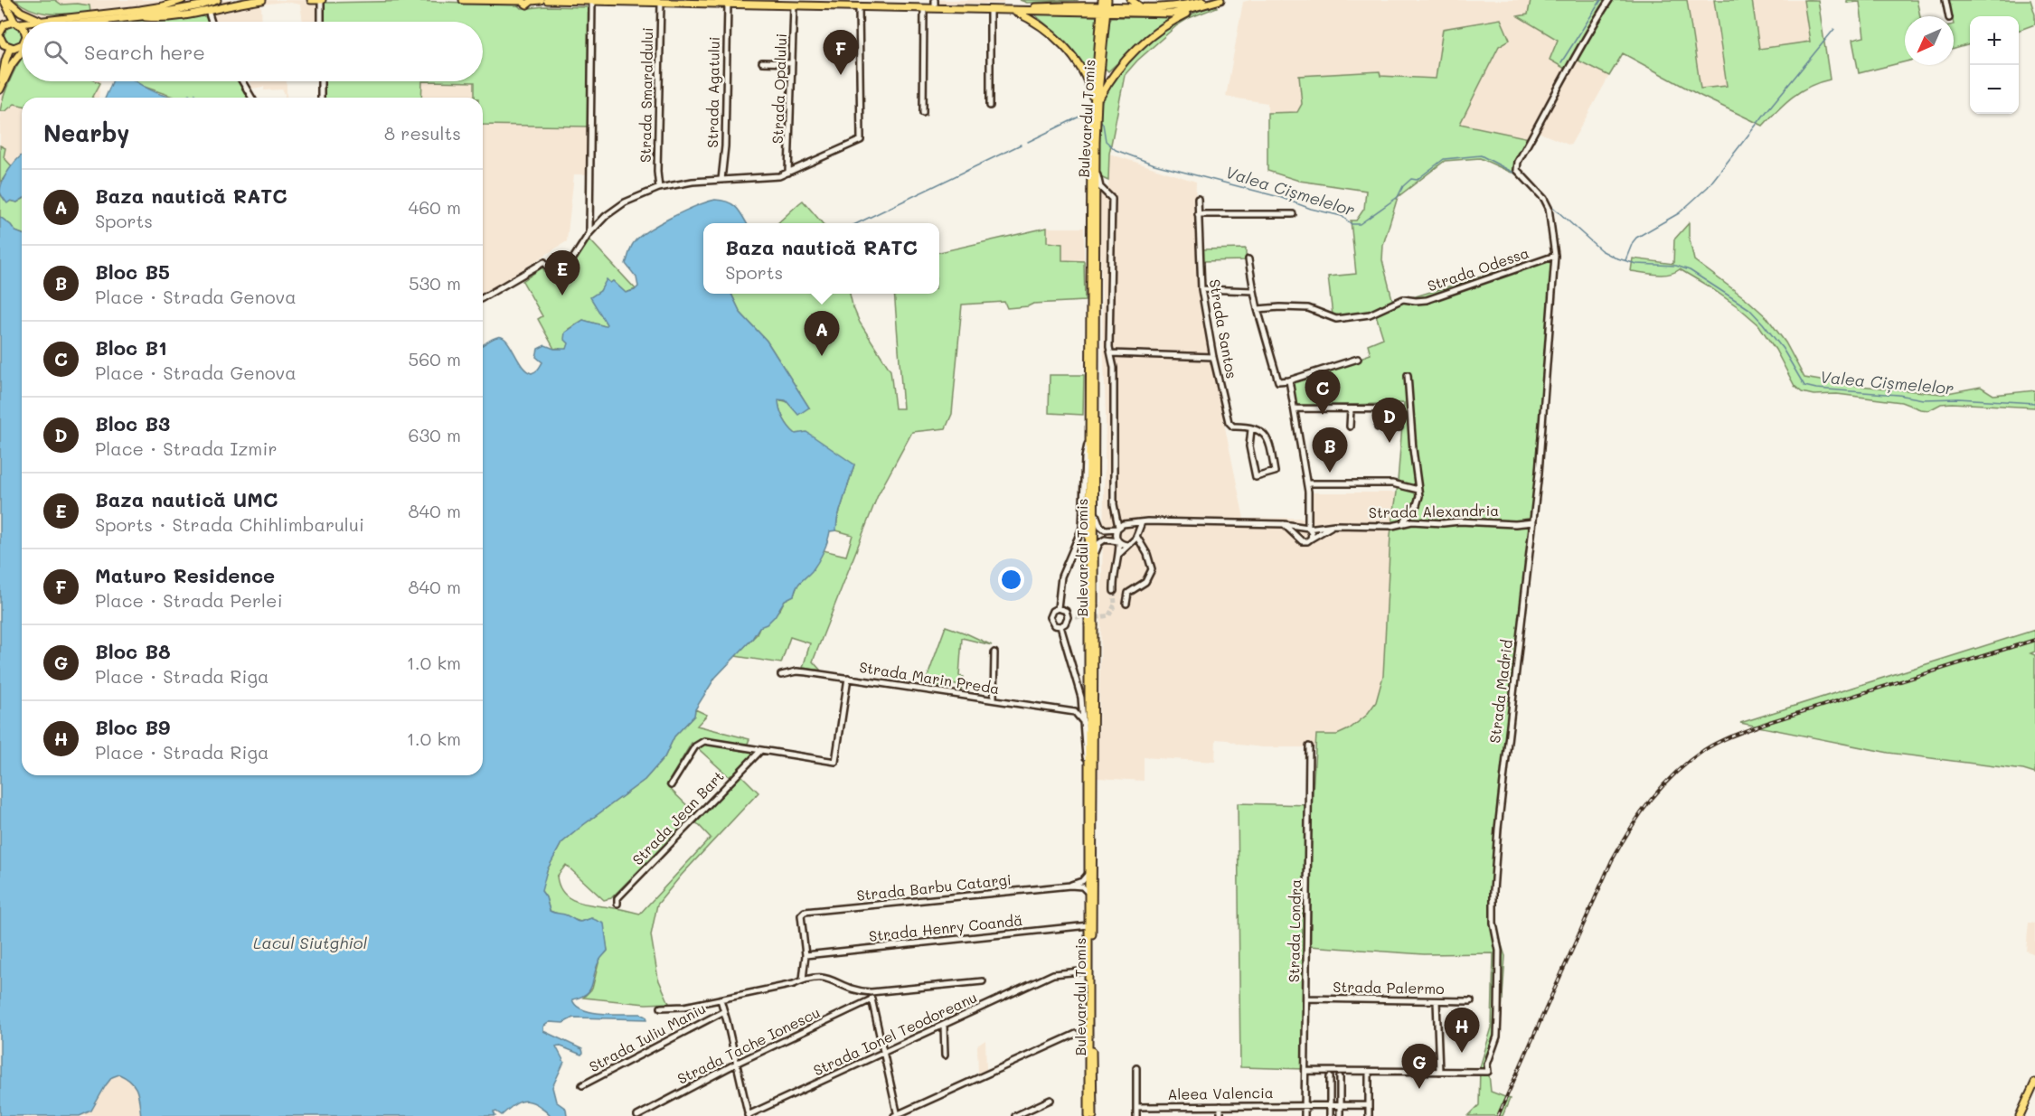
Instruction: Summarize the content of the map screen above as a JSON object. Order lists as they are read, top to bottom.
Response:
{
  "streets": {
    "main road": ["Bulevardul Tomis"],
    "street": [
      "Strada Opalului",
      "Strada Agatului",
      "Strada Smaraldului",
      "Strada Odessa",
      "Strada Santos",
      "Strada Alexandria",
      "Strada Marin Preda",
      "Strada Madrid",
      "Strada Jean Bart",
      "Strada Barbu Catargi",
      "Strada Henry Coandă",
      "Strada Londra",
      "Strada Palermo",
      "Strada Ionel Teodoreanu",
      "Strada Iuliu Maniu",
      "Strada Tache Ionescu",
      "Aleea Valencia"
    ]
  },
  "crossings": [
    ["Bulevardul Tomis", "Strada Barbu Catargi"],
    ["Bulevardul Tomis", "Strada Henry Coandă"],
    ["Bulevardul Tomis", "Strada Ionel Teodoreanu"],
    ["Strada Odessa", "Strada Madrid"],
    ["Strada Alexandria", "Strada Madrid"],
    ["Strada Barbu Catargi", "Strada Henry Coandă"],
    ["Strada Londra", "Strada Palermo"],
    ["Strada Londra", "Aleea Valencia"]
  ],
  "water": ["Valea Cișmelelor", "Lacul Siutghiol"],
  "north": "bottom left",
  "page": {
    "map_buttons": ["+", "−"],
    "search": "Search here",
    "pins": [
      "F",
      "E",
      "A",
      "C",
      "D",
      "B",
      "H",
      "G"
    ],
    "heading": ["Nearby", "8 results"],
    "list": [
      {
        "mark": "A",
        "name": "Baza nautică RATC",
        "note": "Sports",
        "value": "460 m"
      },
      {
        "mark": "B",
        "name": "Bloc B5",
        "note": "Place · Strada Genova",
        "value": "530 m"
      },
      {
        "mark": "C",
        "name": "Bloc B1",
        "note": "Place · Strada Genova",
        "value": "560 m"
      },
      {
        "mark": "D",
        "name": "Bloc B3",
        "note": "Place · Strada Izmir",
        "value": "630 m"
      },
      {
        "mark": "E",
        "name": "Baza nautică UMC",
        "note": "Sports · Strada Chihlimbarului",
        "value": "840 m"
      },
      {
        "mark": "F",
        "name": "Maturo Residence",
        "note": "Place · Strada Perlei",
        "value": "840 m"
      },
      {
        "mark": "G",
        "name": "Bloc B8",
        "note": "Place · Strada Riga",
        "value": "1.0 km"
      },
      {
        "mark": "H",
        "name": "Bloc B9",
        "note": "Place · Strada Riga",
        "value": "1.0 km"
      }
    ],
    "popup": ["Baza nautică RATC", "Sports"]
  }
}
